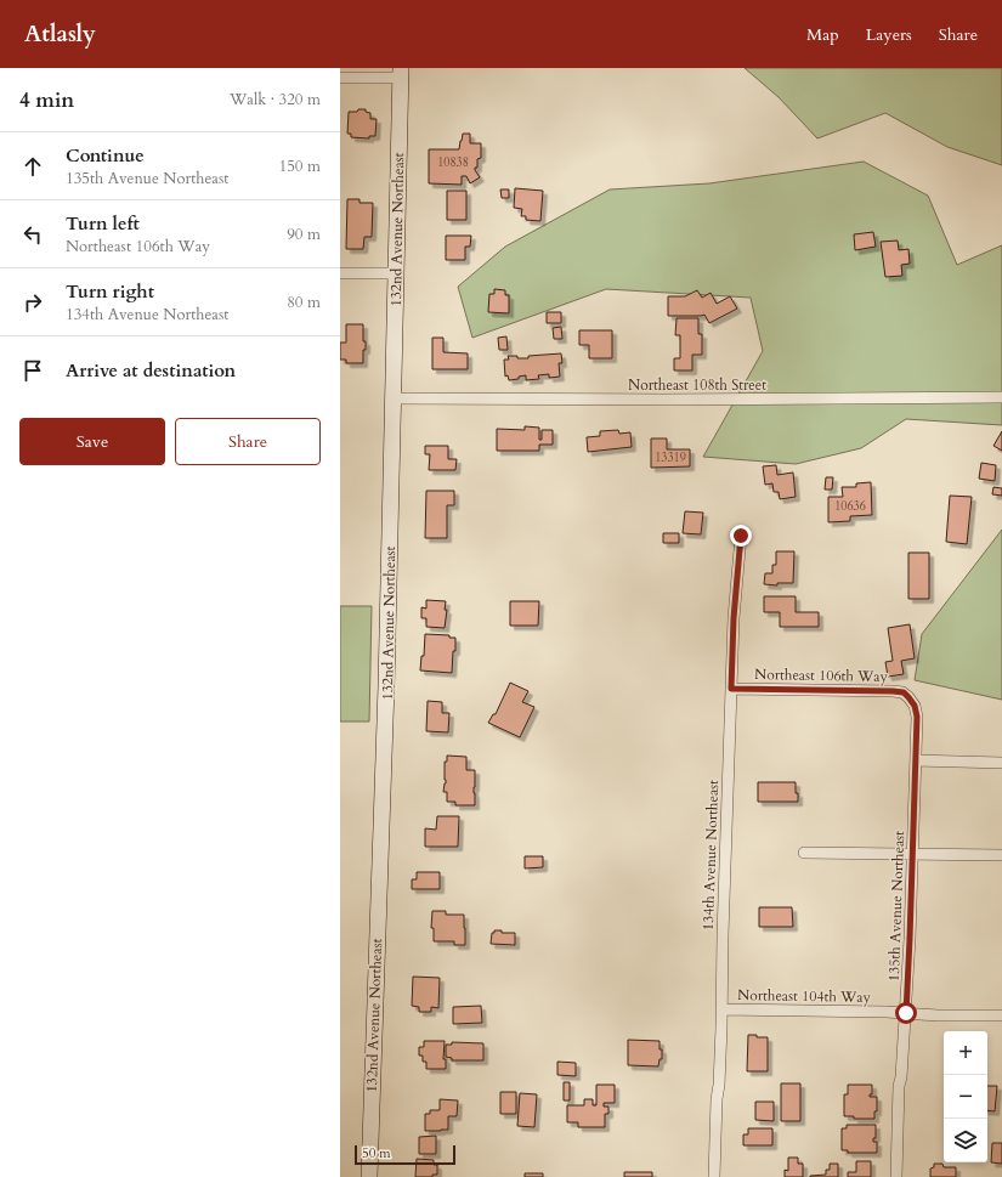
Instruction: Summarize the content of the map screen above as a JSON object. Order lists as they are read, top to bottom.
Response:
{
  "streets": {
    "street": [
      "132nd Avenue Northeast",
      "Northeast 108th Street",
      "Northeast 106th Way",
      "134th Avenue Northeast",
      "135th Avenue Northeast",
      "Northeast 104th Way"
    ]
  },
  "crossings": [
    ["132nd Avenue Northeast", "Northeast 108th Street"],
    ["Northeast 106th Way", "134th Avenue Northeast"],
    ["Northeast 106th Way", "135th Avenue Northeast"],
    ["134th Avenue Northeast", "Northeast 104th Way"],
    ["135th Avenue Northeast", "Northeast 104th Way"]
  ],
  "house_numbers": ["10838", "13319", "10636"],
  "scale_bar": "50 m",
  "page": {
    "header": "Atlasly",
    "nav": ["Map", "Layers", "Share"],
    "heading": ["4 min", "Walk · 320 m"],
    "list": [
      ["Continue", "135th Avenue Northeast", "150 m"],
      ["Turn left", "Northeast 106th Way", "90 m"],
      ["Turn right", "134th Avenue Northeast", "80 m"],
      "Arrive at destination"
    ],
    "buttons": ["Save", "Share"],
    "map_buttons": ["+", "−"],
    "scale": "50 m"
  }
}
